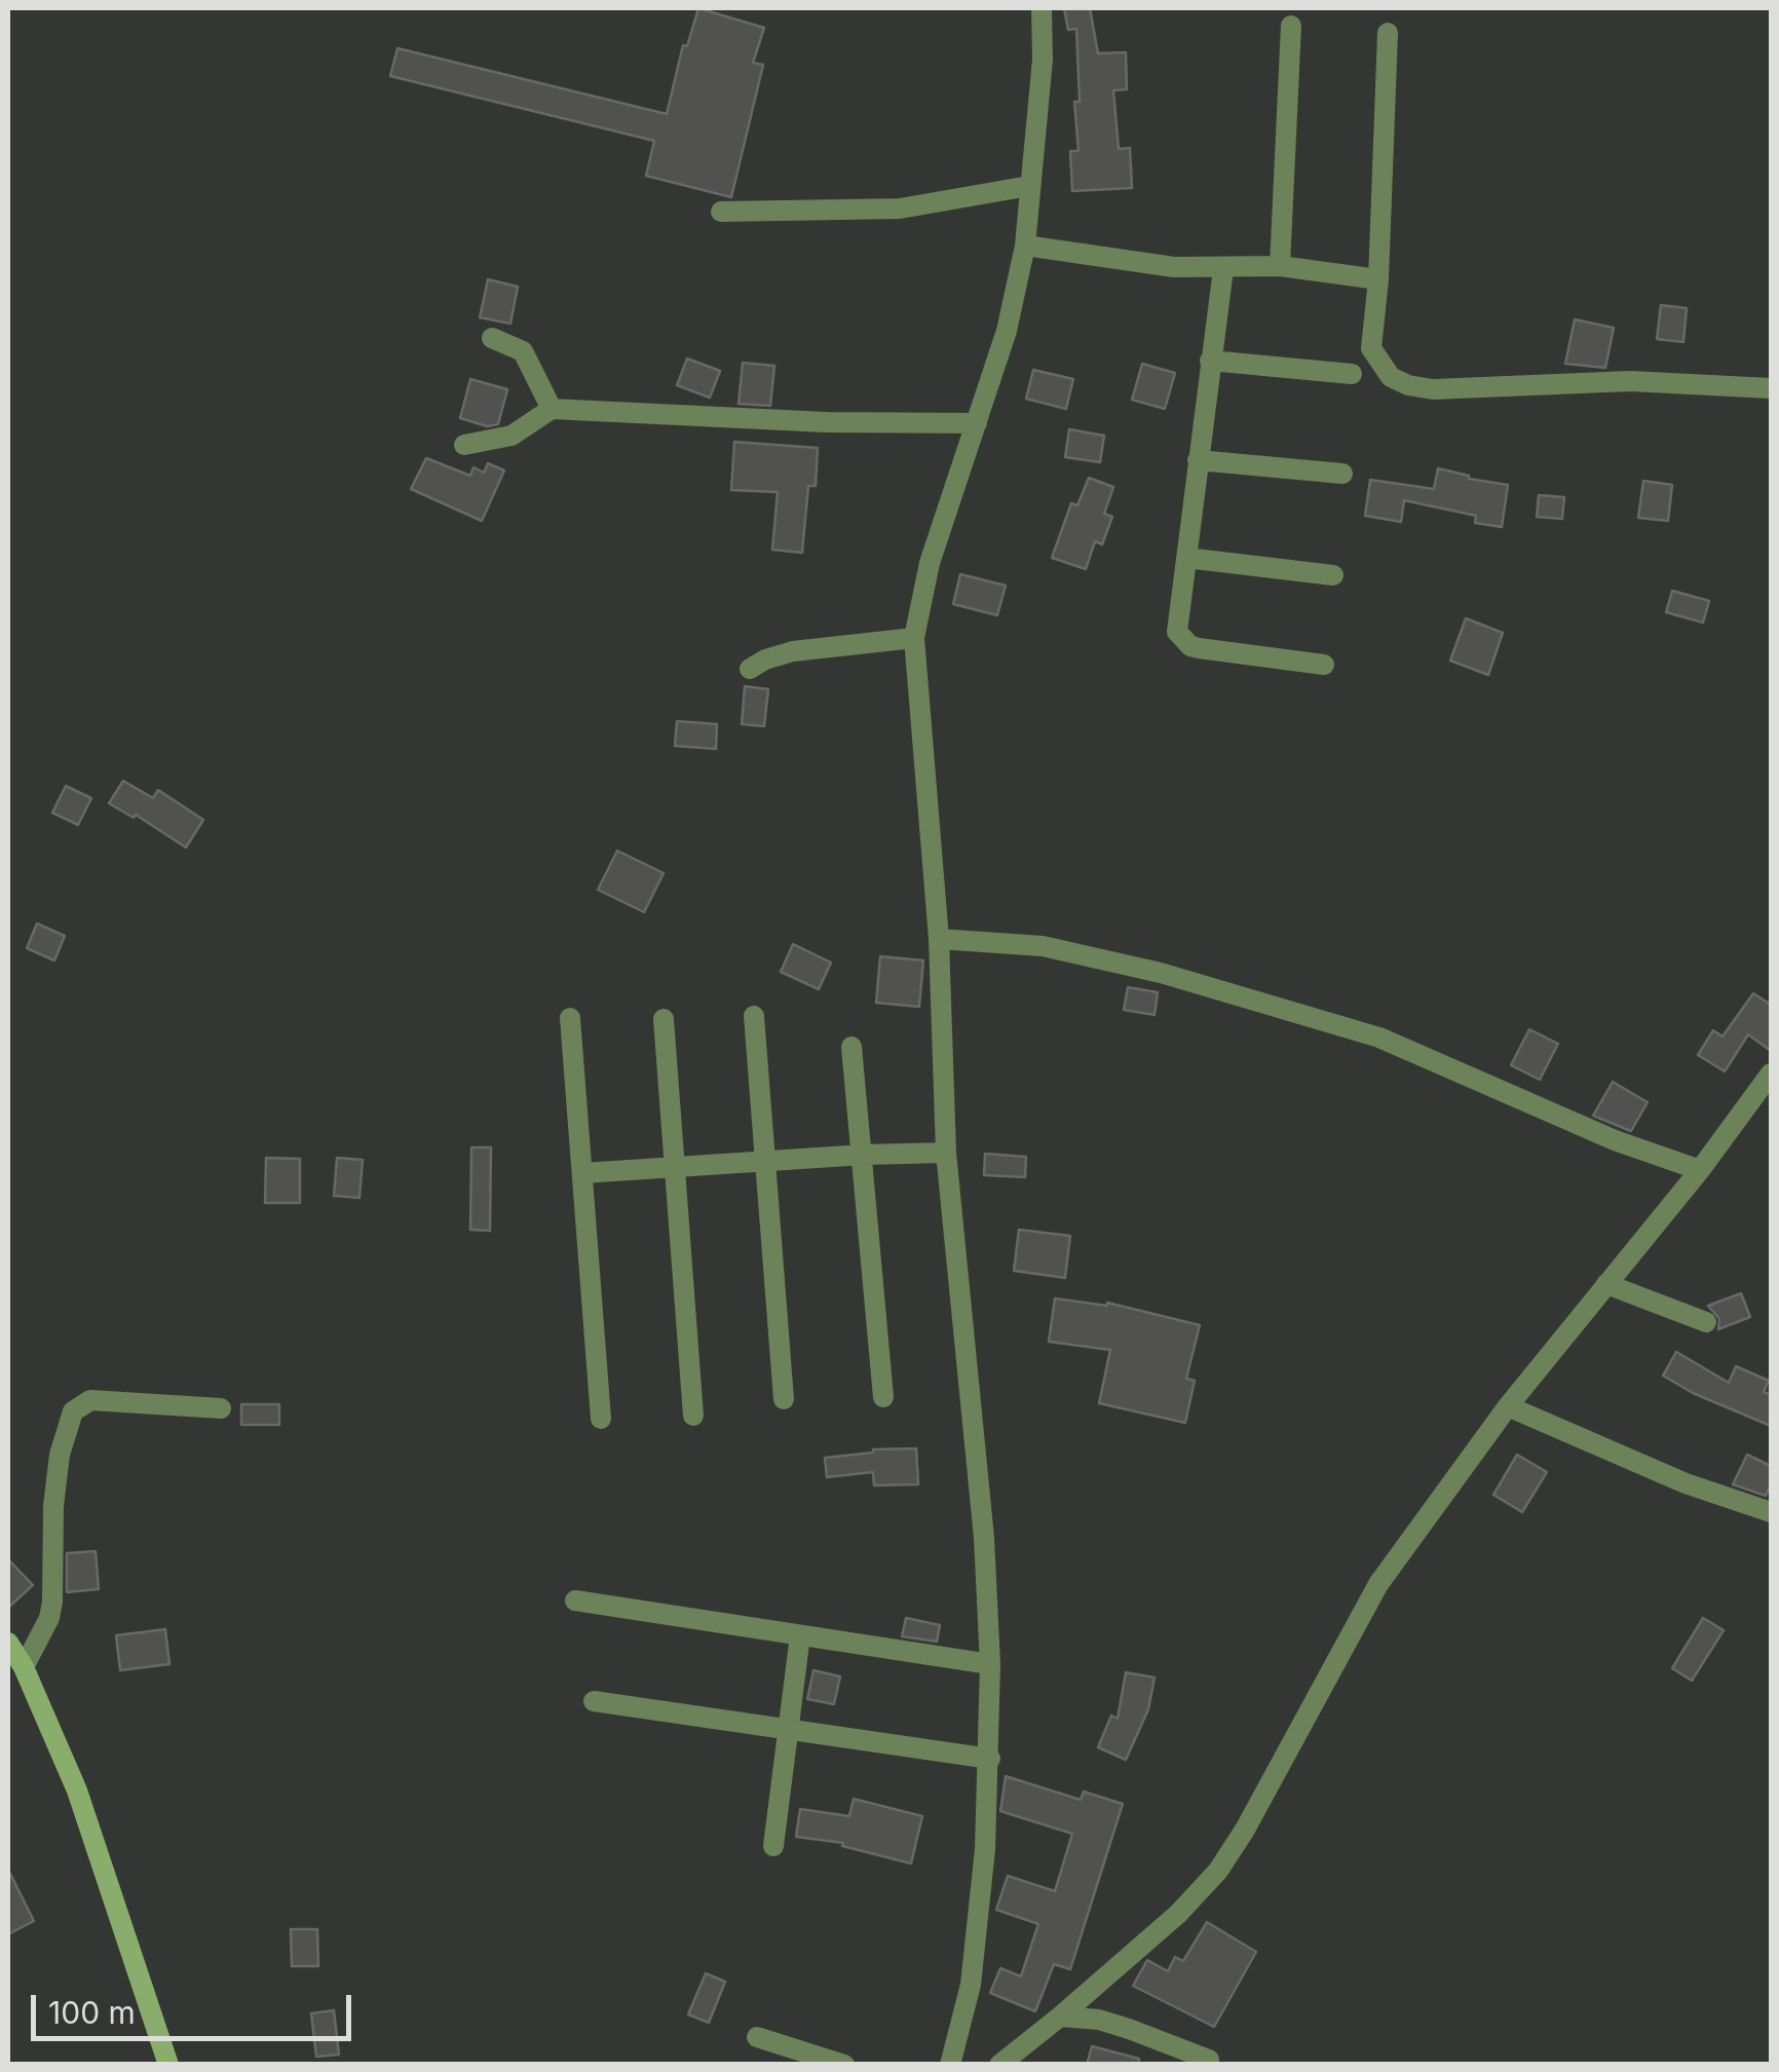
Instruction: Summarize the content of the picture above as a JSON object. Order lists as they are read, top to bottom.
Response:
{
  "scale_bar": "100 m"
}
